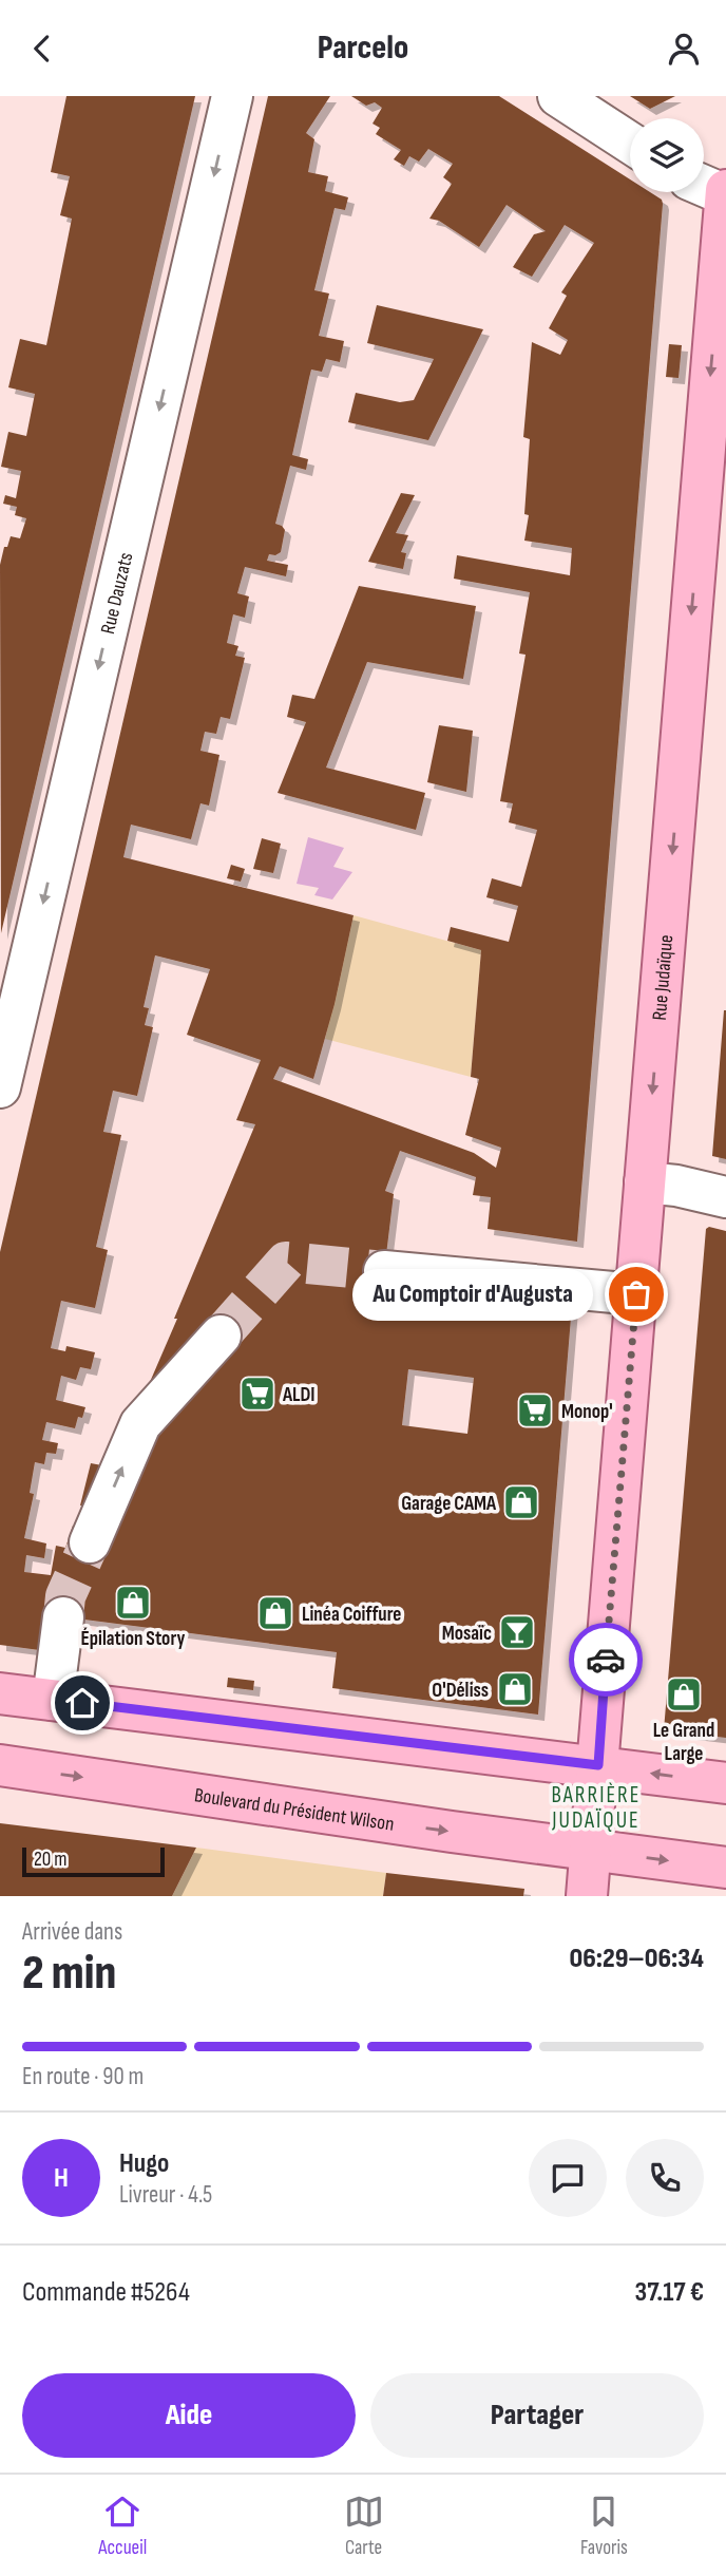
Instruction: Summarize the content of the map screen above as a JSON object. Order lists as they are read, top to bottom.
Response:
{
  "streets": {
    "main road": ["Rue Judaïque", "Boulevard du Président Wilson"],
    "street": ["Rue Dauzats"]
  },
  "one_way": ["Rue Dauzats", "Rue Judaïque"],
  "districts": ["BARRIÈRE JUDAÏQUE"],
  "places": {
    "other": ["Au Comptoir d'Augusta"],
    "supermarket": ["ALDI", "Monop'"],
    "shop": [
      "Garage CAMA",
      "Épilation Story",
      "Linéa Coiffure",
      "O'Déliss",
      "Le Grand Large"
    ],
    "bar": ["Mosaïc"]
  },
  "scale_bar": "20 m",
  "page": {
    "header": "Parcelo",
    "bubble": "Au Comptoir d'Augusta",
    "scale": "20 m",
    "heading": ["2 min", "Arrivée dans", "06:29–06:34"],
    "panel": [
      "Hugo",
      "Livreur · 4.5",
      "Commande #5264",
      "37.17 €"
    ],
    "bar": "En route · 90 m",
    "round": "H",
    "buttons": ["Aide", "Partager"],
    "tabs": ["Accueil", "Carte", "Favoris"]
  }
}
